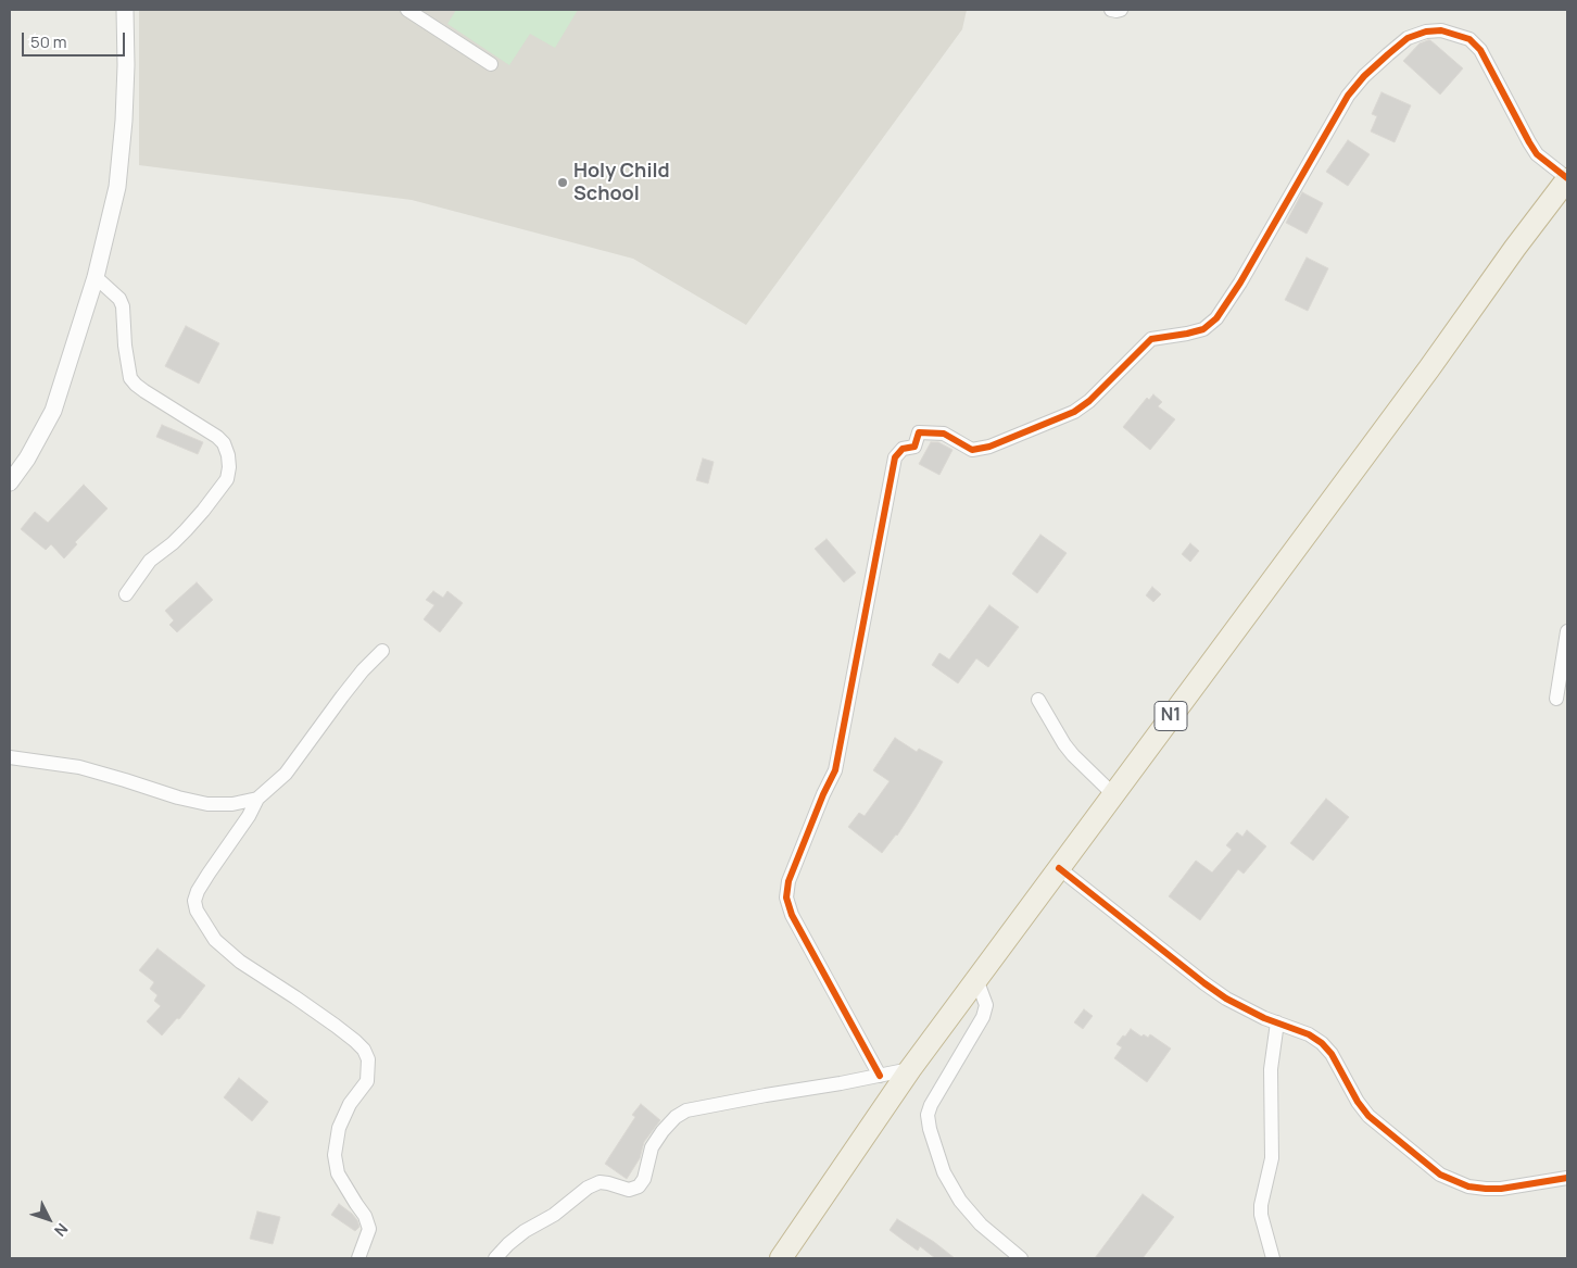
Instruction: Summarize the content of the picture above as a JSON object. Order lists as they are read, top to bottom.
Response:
{
  "streets": {
    "highway": ["N1"]
  },
  "places": ["Holy Child School"],
  "scale_bar": "50 m",
  "north": "bottom right"
}
